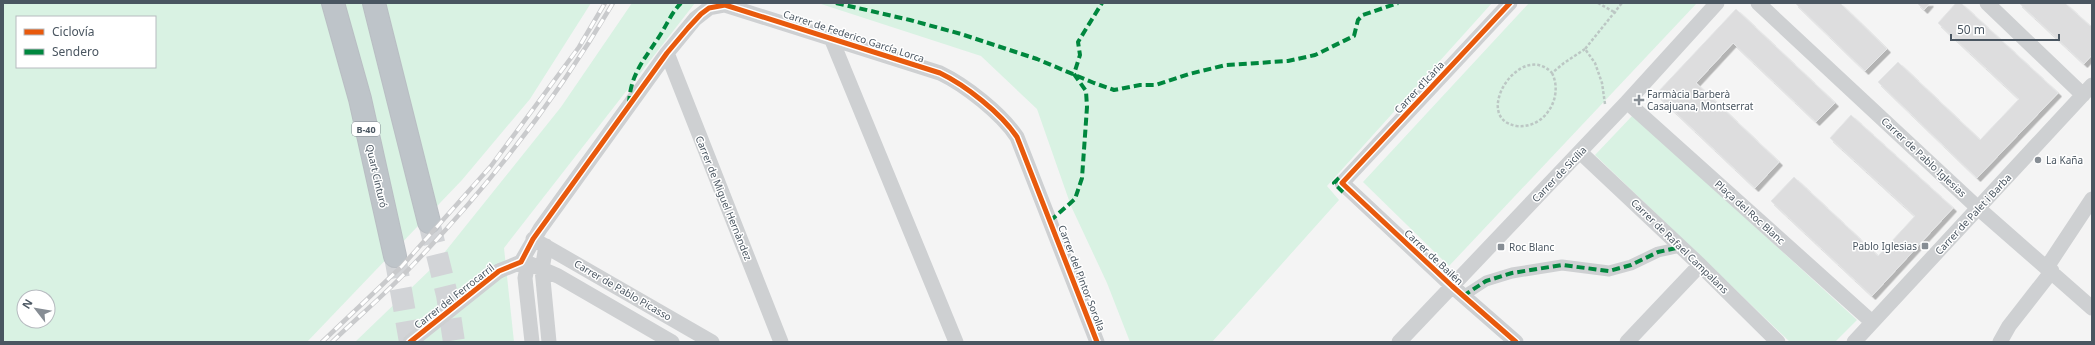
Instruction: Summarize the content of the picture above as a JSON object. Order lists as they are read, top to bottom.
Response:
{
  "streets": {
    "highway": ["B-40", "Quart Cinturó"],
    "street": [
      "Carrer de Federico García Lorca",
      "Carrer d'Icària",
      "Carrer de Pablo Iglesias",
      "Carrer de Sicília",
      "Carrer de Miguel Hernàndez",
      "Plaça del Roc Blanc",
      "Carrer de Palet i Barba",
      "Carrer de Rafael Campalans",
      "Carrer de Bailén",
      "Carrer del Pintor Sorolla",
      "Carrer de Pablo Picasso",
      "Carrer del Ferrocarril"
    ]
  },
  "crossings": [
    ["Carrer de Federico García Lorca", "Carrer de Miguel Hernàndez"],
    ["Carrer de Federico García Lorca", "Carrer del Pintor Sorolla"],
    ["Carrer de Federico García Lorca", "Carrer de Pablo Picasso"],
    ["Carrer d'Icària", "Carrer de Bailén"],
    ["Carrer de Pablo Iglesias", "Carrer de Palet i Barba"],
    ["Carrer de Sicília", "Plaça del Roc Blanc"],
    ["Carrer de Sicília", "Carrer de Rafael Campalans"],
    ["Carrer de Sicília", "Carrer de Bailén"],
    ["Plaça del Roc Blanc", "Carrer de Palet i Barba"],
    ["Carrer de Pablo Picasso", "Carrer del Ferrocarril"]
  ],
  "places": {
    "health": ["Farmàcia Barberà Casajuana, Montserrat"],
    "other": ["La Kaña"],
    "transit": ["Pablo Iglesias", "Roc Blanc"]
  },
  "legend": ["Ciclovía", "Sendero"],
  "scale_bar": "50 m",
  "north": "top left"
}
